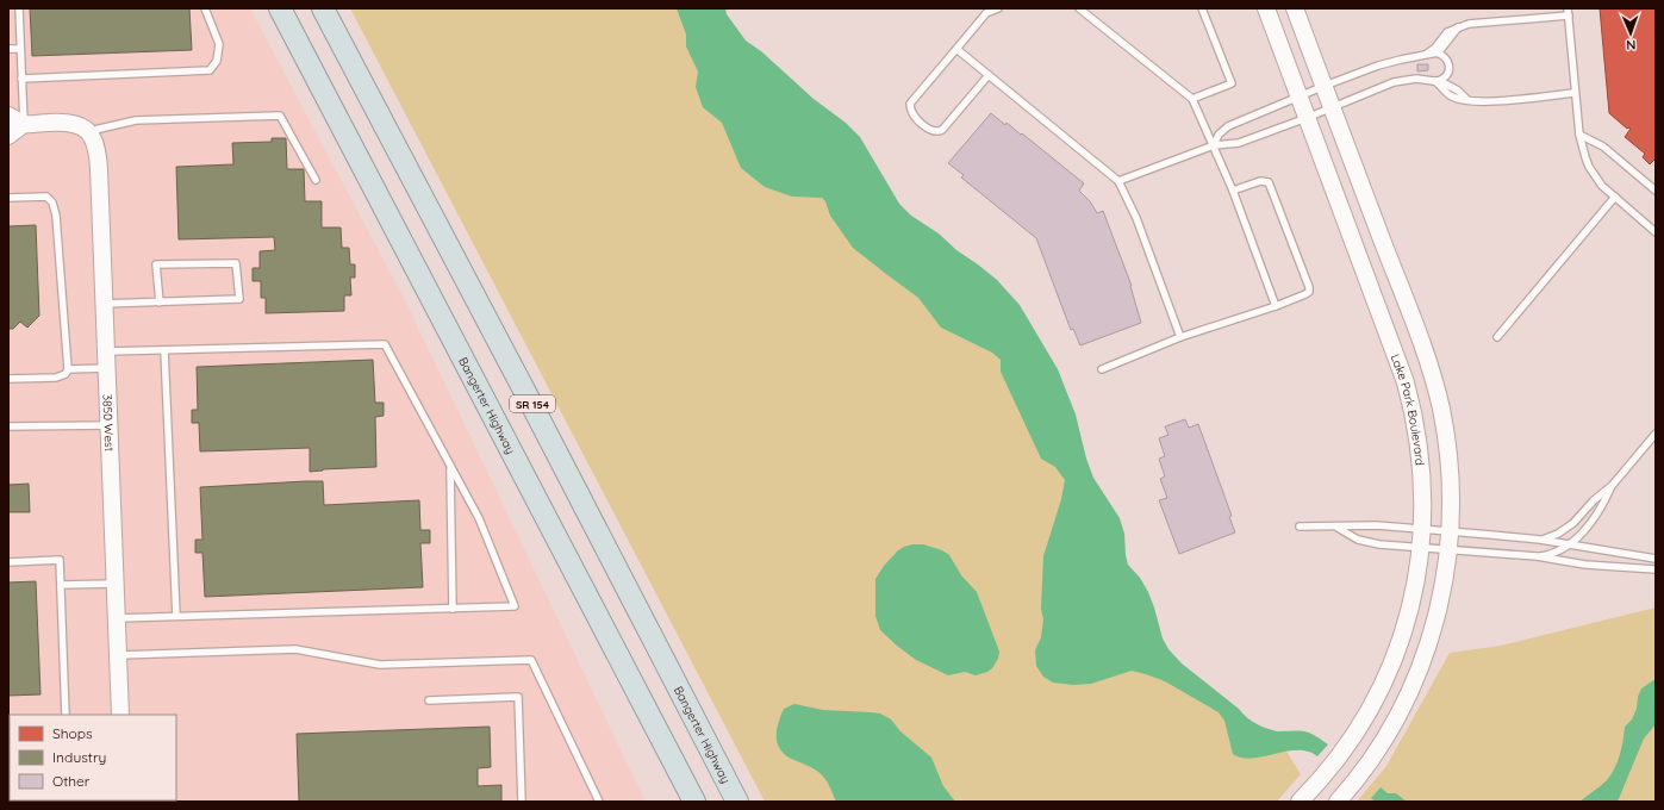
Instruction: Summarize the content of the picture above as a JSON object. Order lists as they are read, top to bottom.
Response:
{
  "streets": {
    "highway": ["SR 154", "Bangerter Highway"],
    "street": ["Lake Park Boulevard", "3850 West"]
  },
  "legend": ["Shops", "Industry", "Other"],
  "north": "bottom"
}
